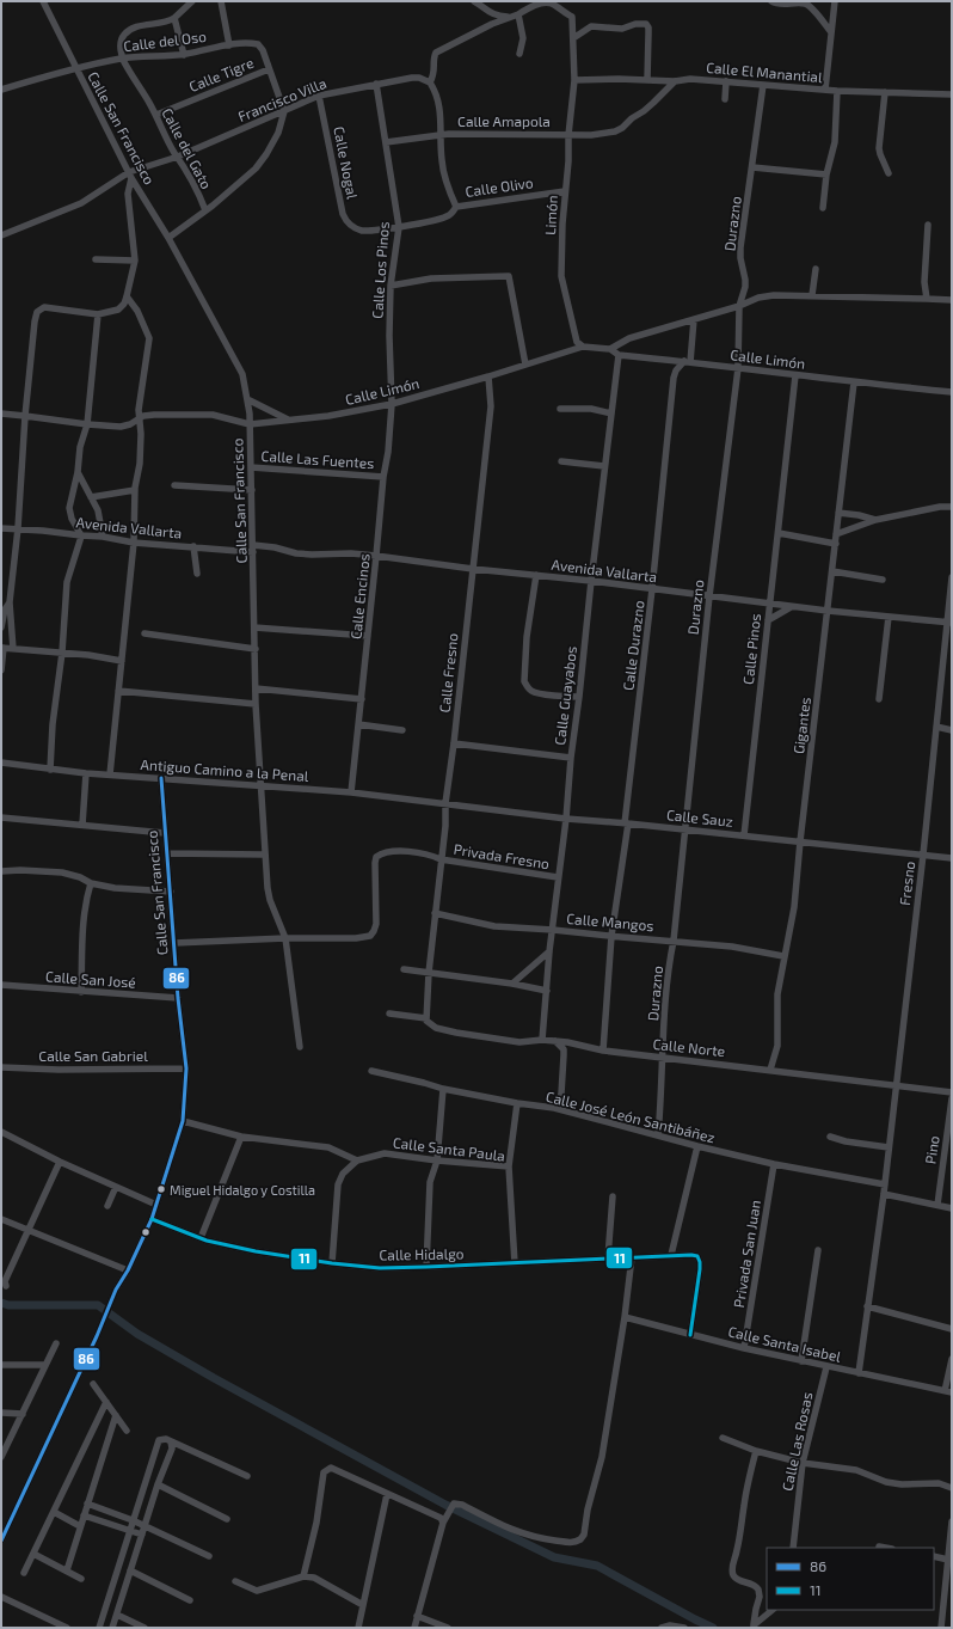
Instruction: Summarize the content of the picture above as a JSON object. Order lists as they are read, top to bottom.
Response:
{
  "streets": {
    "street": [
      "Calle del Oso",
      "Calle El Manantial",
      "Calle Tigre",
      "Francisco Villa",
      "Calle Amapola",
      "Calle San Francisco",
      "Calle del Gato",
      "Calle Nogal",
      "Calle Olivo",
      "Limón",
      "Durazno",
      "Calle Los Pinos",
      "Calle Limón",
      "Calle Las Fuentes",
      "Avenida Vallarta",
      "Calle Encinos",
      "Calle Durazno",
      "Calle Pinos",
      "Calle Fresno",
      "Calle Guayabos",
      "Gigantes",
      "Antiguo Camino a la Penal",
      "Calle Sauz",
      "Privada Fresno",
      "Fresno",
      "Calle Mangos",
      "Calle San José",
      "Calle Norte",
      "Calle San Gabriel",
      "Calle José León Santibáñez",
      "Calle Santa Paula",
      "Pino",
      "Calle Hidalgo",
      "Privada San Juan",
      "Calle Santa Isabel",
      "Calle Las Rosas"
    ]
  },
  "crossings": [
    ["Calle del Oso", "Calle Tigre"],
    ["Calle del Oso", "Calle San Francisco"],
    ["Calle del Oso", "Calle del Gato"],
    ["Calle El Manantial", "Calle Amapola"],
    ["Calle El Manantial", "Limón"],
    ["Calle El Manantial", "Durazno"],
    ["Calle Tigre", "Calle del Gato"],
    ["Francisco Villa", "Calle San Francisco"],
    ["Francisco Villa", "Calle del Gato"],
    ["Francisco Villa", "Calle Nogal"],
    ["Francisco Villa", "Calle Los Pinos"],
    ["Calle Amapola", "Limón"],
    ["Calle Amapola", "Calle Los Pinos"],
    ["Calle San Francisco", "Calle del Gato"],
    ["Calle San Francisco", "Calle Limón"],
    ["Calle San Francisco", "Calle Las Fuentes"],
    ["Calle San Francisco", "Avenida Vallarta"],
    ["Calle San Francisco", "Antiguo Camino a la Penal"],
    ["Calle San Francisco", "Privada Fresno"],
    ["Calle San Francisco", "Calle San José"],
    ["Calle San Francisco", "Calle San Gabriel"],
    ["Calle San Francisco", "Calle Hidalgo"],
    ["Calle Nogal", "Calle Olivo"],
    ["Calle Olivo", "Limón"],
    ["Calle Olivo", "Calle Los Pinos"],
    ["Limón", "Calle Limón"],
    ["Durazno", "Calle Limón"],
    ["Durazno", "Avenida Vallarta"],
    ["Durazno", "Calle Sauz"],
    ["Durazno", "Calle Mangos"],
    ["Durazno", "Calle Norte"],
    ["Durazno", "Calle José León Santibáñez"],
    ["Calle Los Pinos", "Calle Limón"],
    ["Calle Los Pinos", "Calle Encinos"],
    ["Calle Limón", "Calle Encinos"],
    ["Calle Limón", "Calle Durazno"],
    ["Calle Limón", "Calle Pinos"],
    ["Calle Limón", "Calle Fresno"],
    ["Calle Limón", "Calle Guayabos"],
    ["Calle Limón", "Gigantes"],
    ["Calle Las Fuentes", "Calle Encinos"],
    ["Avenida Vallarta", "Calle Encinos"],
    ["Avenida Vallarta", "Calle Durazno"],
    ["Avenida Vallarta", "Calle Pinos"],
    ["Avenida Vallarta", "Calle Fresno"],
    ["Avenida Vallarta", "Calle Guayabos"],
    ["Avenida Vallarta", "Gigantes"],
    ["Avenida Vallarta", "Fresno"],
    ["Calle Encinos", "Antiguo Camino a la Penal"],
    ["Calle Durazno", "Calle Sauz"],
    ["Calle Durazno", "Calle Mangos"],
    ["Calle Durazno", "Calle Norte"],
    ["Calle Pinos", "Calle Sauz"],
    ["Calle Fresno", "Antiguo Camino a la Penal"],
    ["Calle Fresno", "Calle Sauz"],
    ["Calle Fresno", "Privada Fresno"],
    ["Calle Fresno", "Calle Mangos"],
    ["Calle Fresno", "Calle Norte"],
    ["Calle Guayabos", "Calle Sauz"],
    ["Calle Guayabos", "Privada Fresno"],
    ["Calle Guayabos", "Calle Mangos"],
    ["Calle Guayabos", "Calle Norte"],
    ["Gigantes", "Calle Sauz"],
    ["Gigantes", "Calle Mangos"],
    ["Gigantes", "Calle Norte"],
    ["Antiguo Camino a la Penal", "Calle Sauz"],
    ["Calle Sauz", "Fresno"],
    ["Fresno", "Calle Norte"],
    ["Fresno", "Calle José León Santibáñez"],
    ["Calle José León Santibáñez", "Privada San Juan"],
    ["Calle Santa Paula", "Calle Hidalgo"],
    ["Calle Hidalgo", "Calle Santa Isabel"],
    ["Privada San Juan", "Calle Santa Isabel"],
    ["Calle Santa Isabel", "Calle Las Rosas"]
  ],
  "places": ["Miguel Hidalgo y Costilla"],
  "lines": ["transit line 86", "transit line 11"],
  "legend": ["86", "11"]
}
